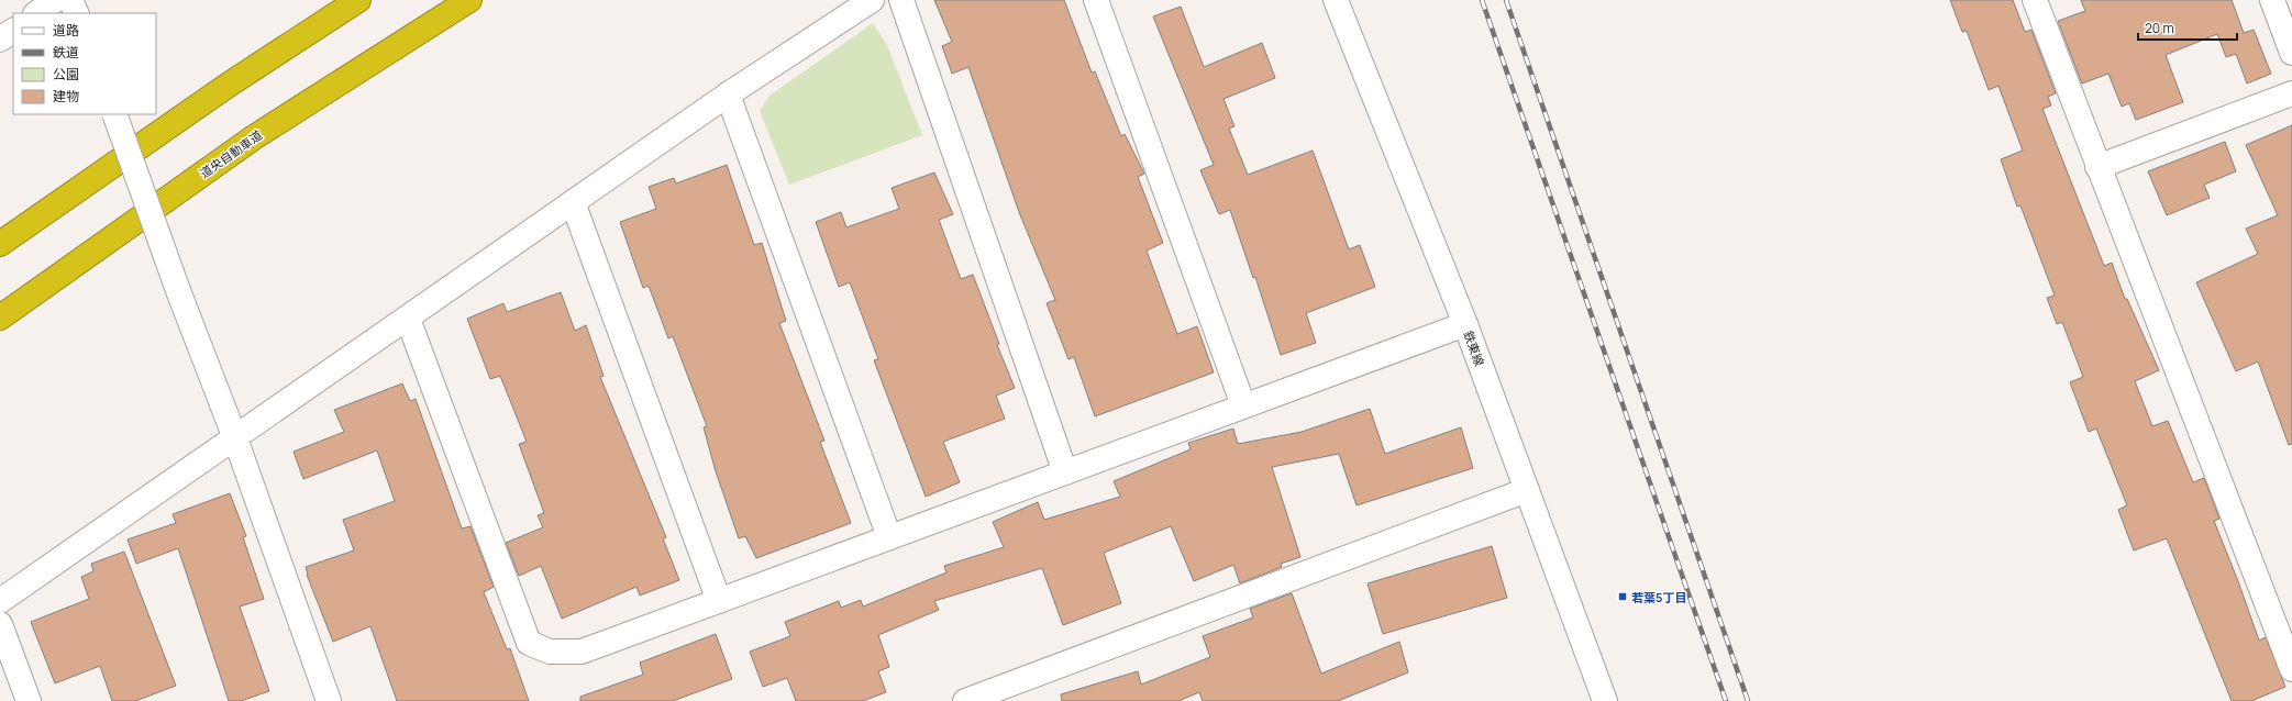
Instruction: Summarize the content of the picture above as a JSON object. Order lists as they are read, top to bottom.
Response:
{
  "streets": {
    "highway": ["道央自動車道"],
    "street": ["鉄東線"]
  },
  "places": {
    "transit": ["若葉5丁目"]
  },
  "legend": [
    "道路",
    "鉄道",
    "公園",
    "建物"
  ],
  "scale_bar": "20 m"
}
